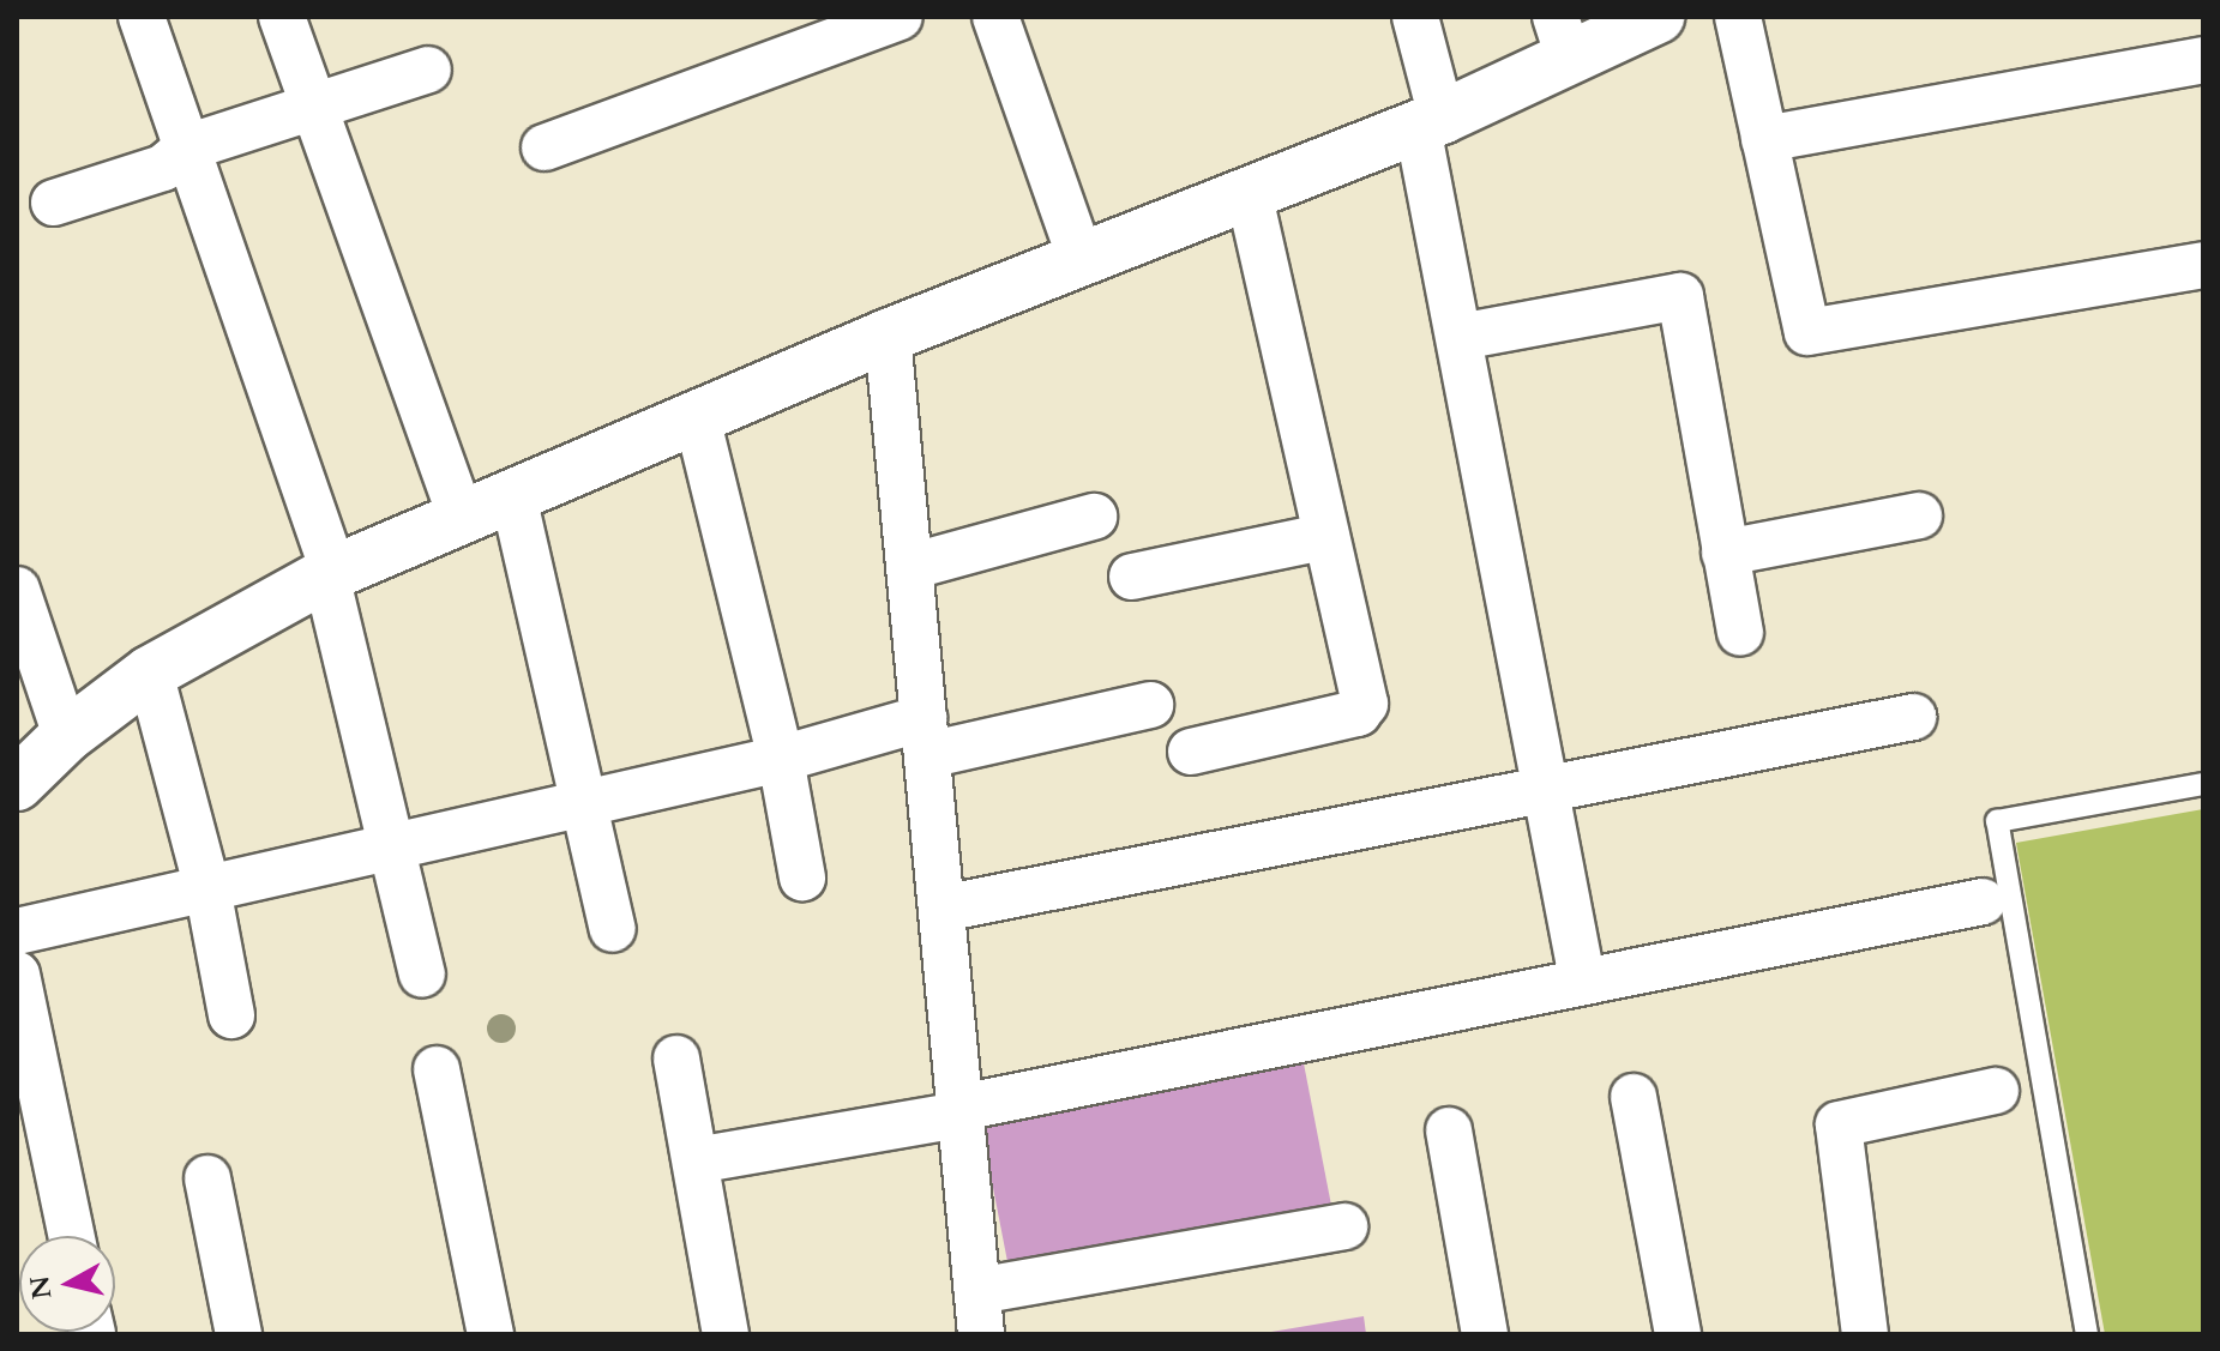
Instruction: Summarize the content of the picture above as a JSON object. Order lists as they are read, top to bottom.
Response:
{
  "north": "left"
}
